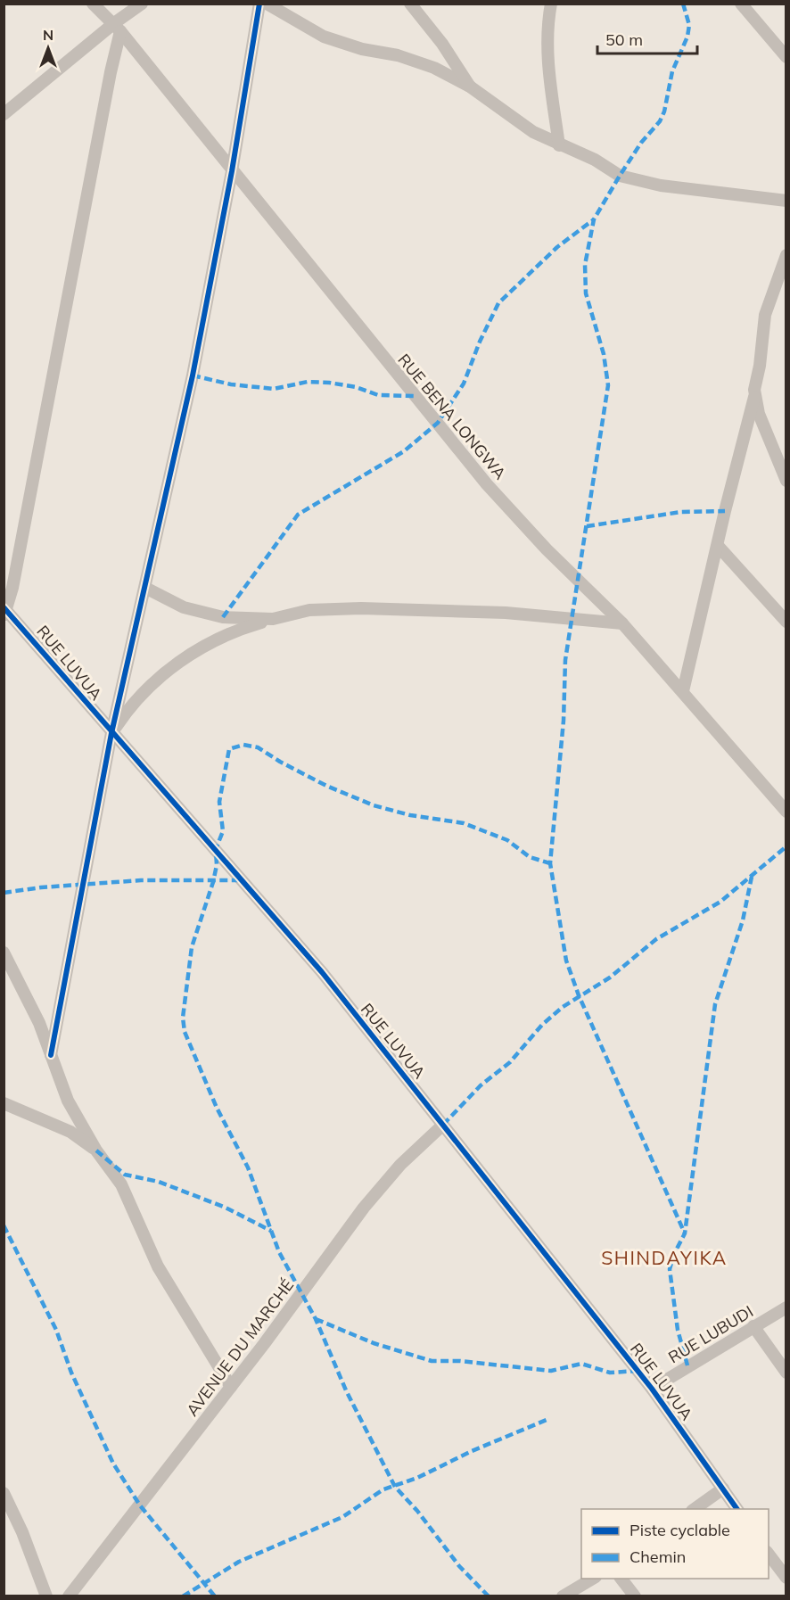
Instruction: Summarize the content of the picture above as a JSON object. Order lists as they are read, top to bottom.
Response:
{
  "streets": {
    "street": [
      "RUE BENA LONGWA",
      "RUE LUVUA",
      "RUE LUBUDI",
      "AVENUE DU MARCHÉ"
    ]
  },
  "crossings": [
    ["RUE LUVUA", "RUE LUBUDI"],
    ["RUE LUVUA", "AVENUE DU MARCHÉ"]
  ],
  "districts": ["SHINDAYIKA"],
  "legend": ["Piste cyclable", "Chemin"],
  "scale_bar": "50 m",
  "north": "top"
}
